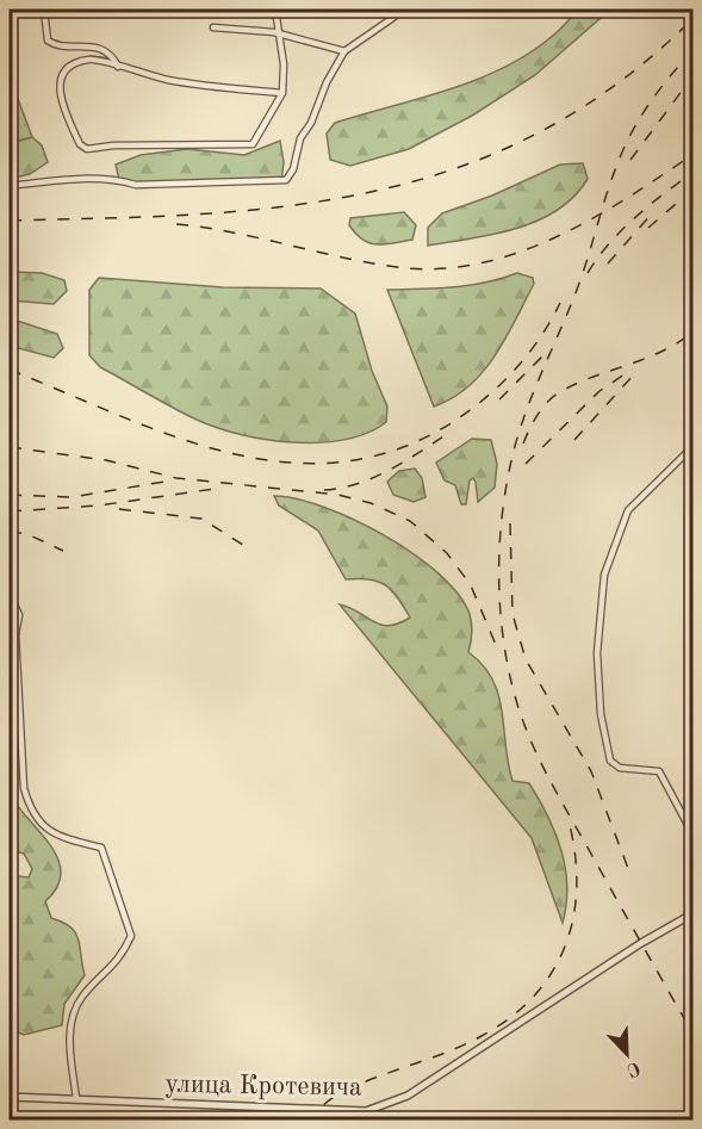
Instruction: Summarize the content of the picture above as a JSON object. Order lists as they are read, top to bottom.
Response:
{
  "streets": {
    "street": ["улица Кротевича"]
  },
  "north": "bottom right"
}
